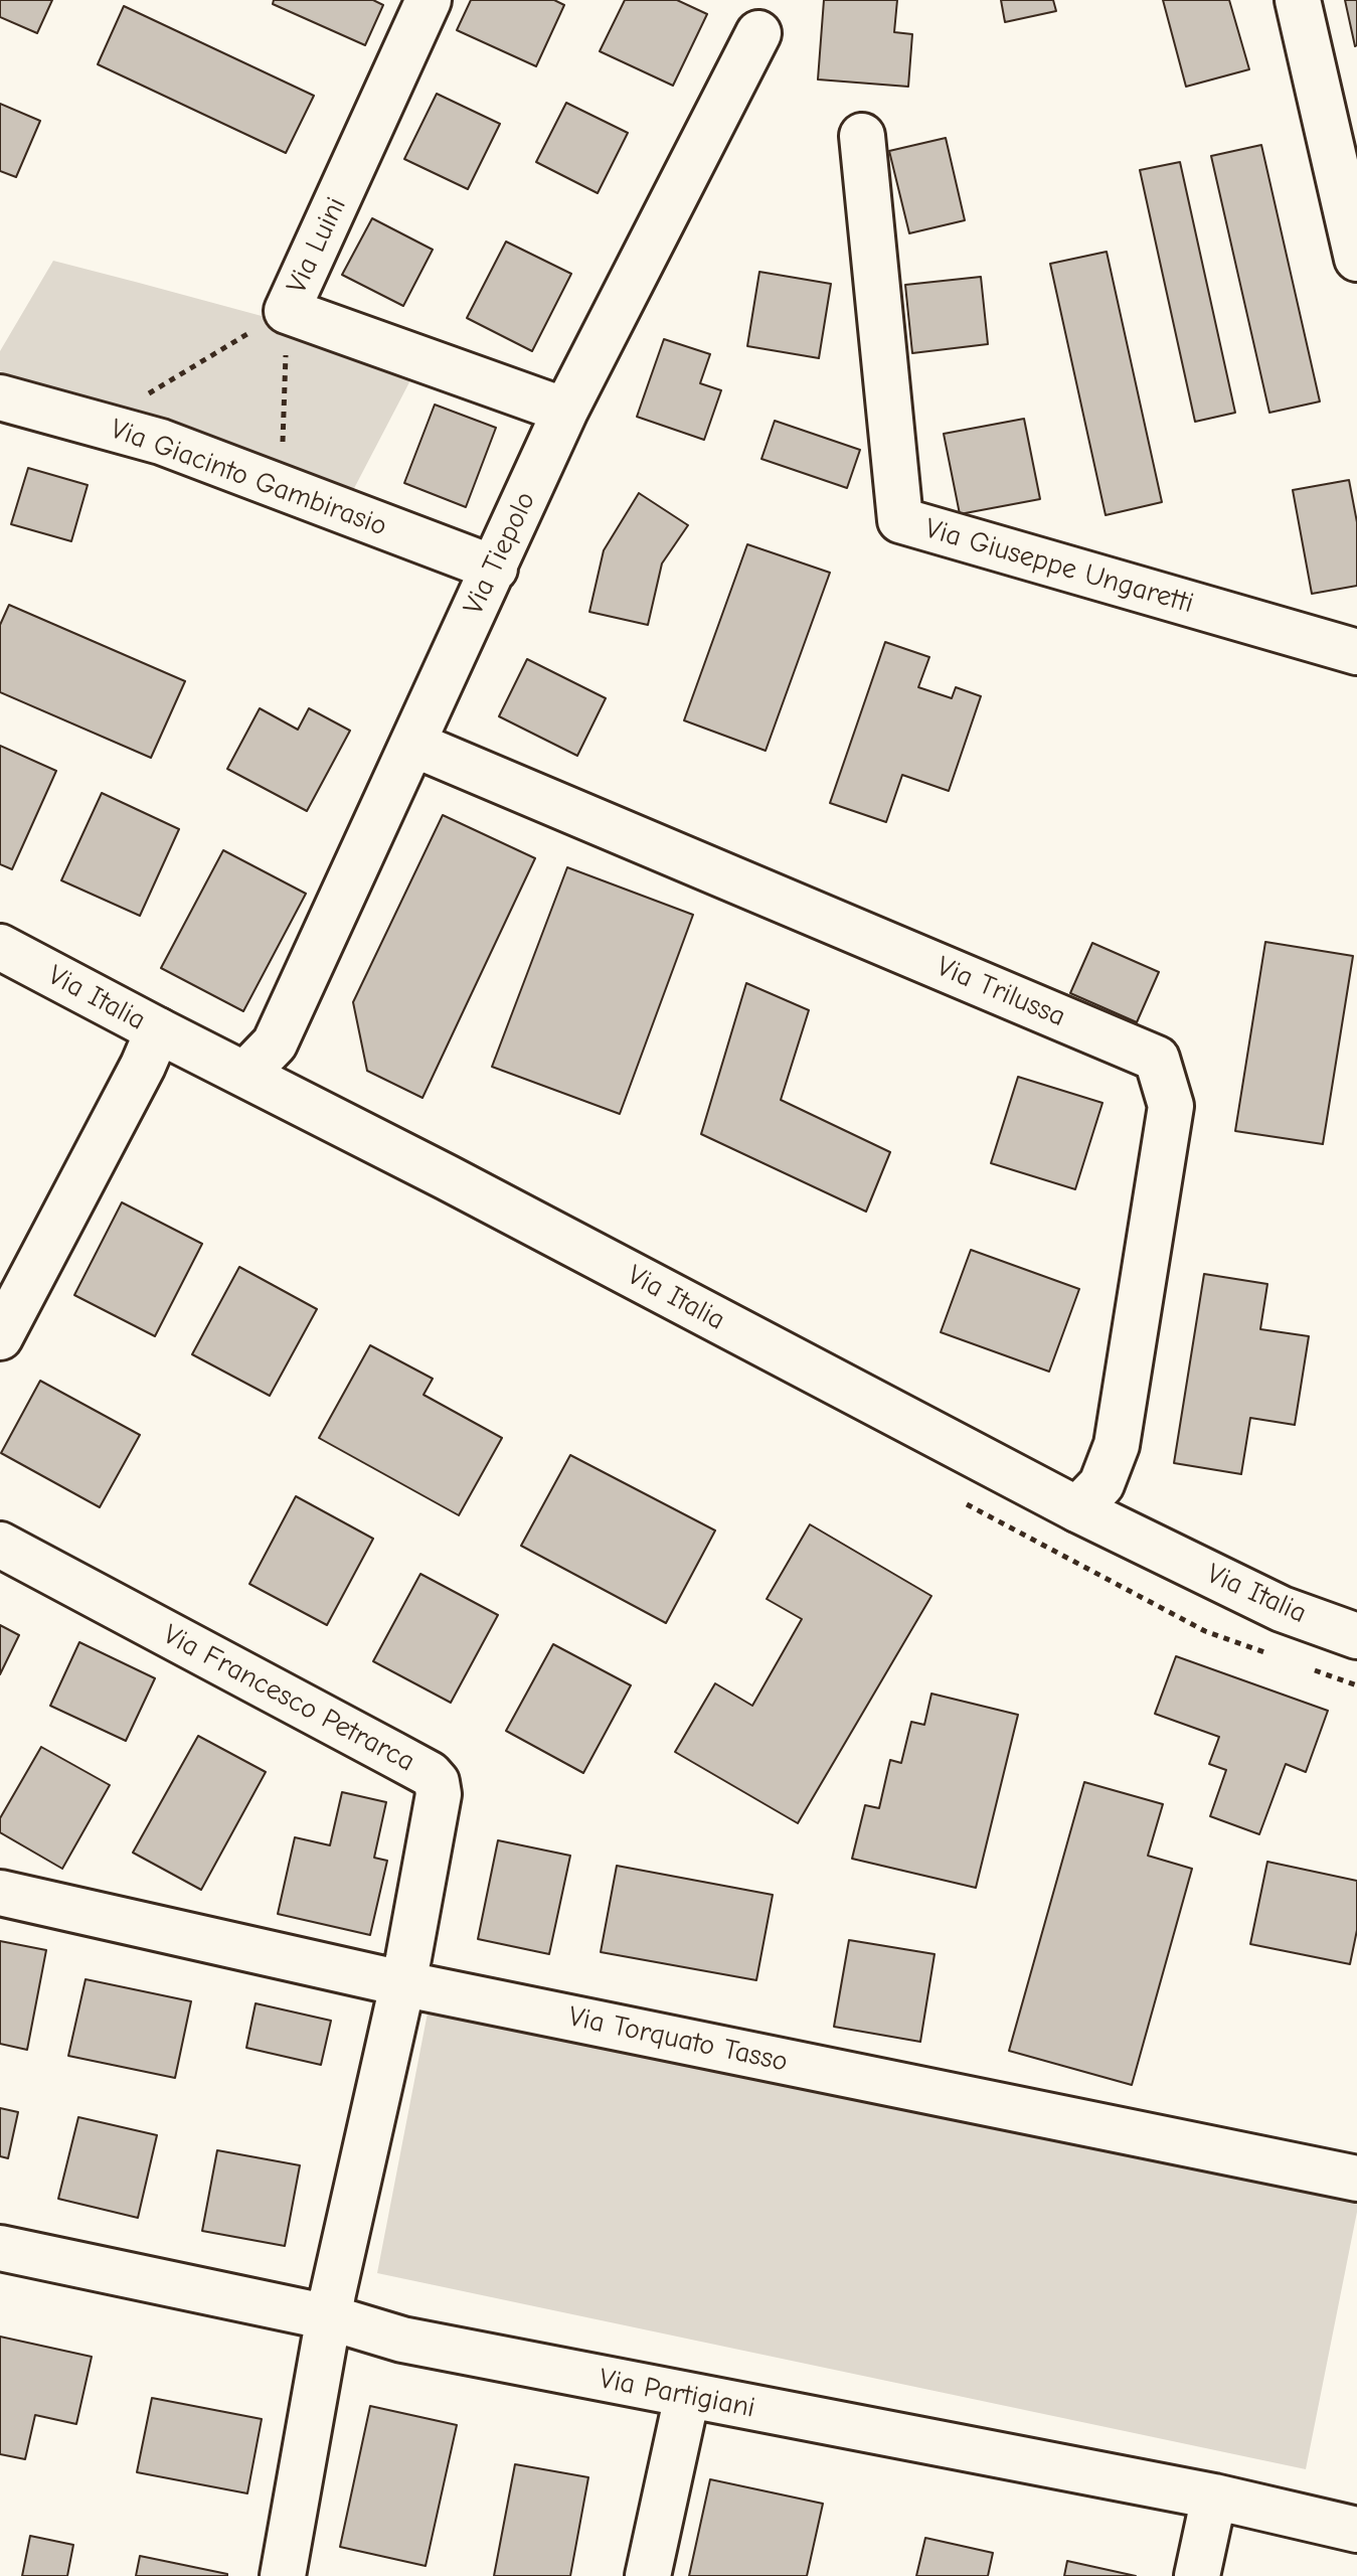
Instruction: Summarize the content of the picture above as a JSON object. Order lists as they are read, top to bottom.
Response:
{
  "streets": {
    "street": [
      "Via Luini",
      "Via Giacinto Gambirasio",
      "Via Tiepolo",
      "Via Giuseppe Ungaretti",
      "Via Trilussa",
      "Via Italia",
      "Via Francesco Petrarca",
      "Via Torquato Tasso",
      "Via Partigiani"
    ]
  },
  "crossings": [
    ["Via Luini", "Via Tiepolo"],
    ["Via Giacinto Gambirasio", "Via Tiepolo"],
    ["Via Tiepolo", "Via Trilussa"],
    ["Via Tiepolo", "Via Italia"],
    ["Via Trilussa", "Via Italia"],
    ["Via Francesco Petrarca", "Via Torquato Tasso"],
    ["Via Francesco Petrarca", "Via Partigiani"]
  ]
}
